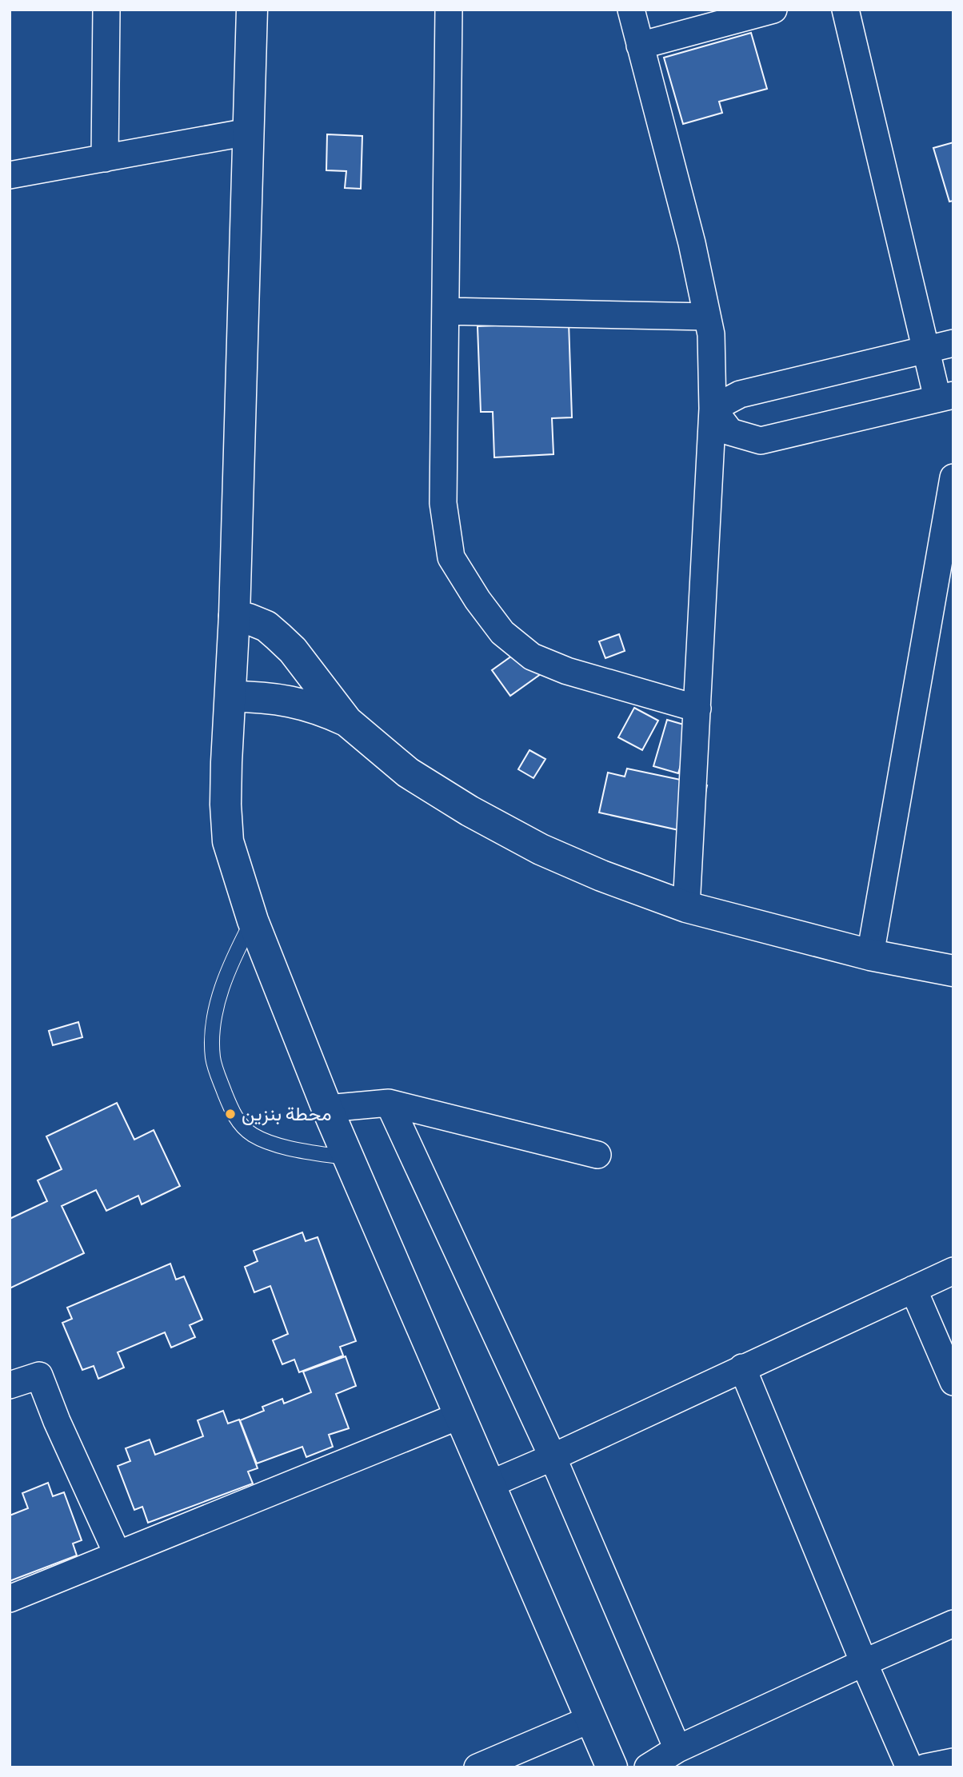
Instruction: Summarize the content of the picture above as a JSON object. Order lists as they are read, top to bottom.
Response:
{
  "places": ["محطة بنزين"]
}
